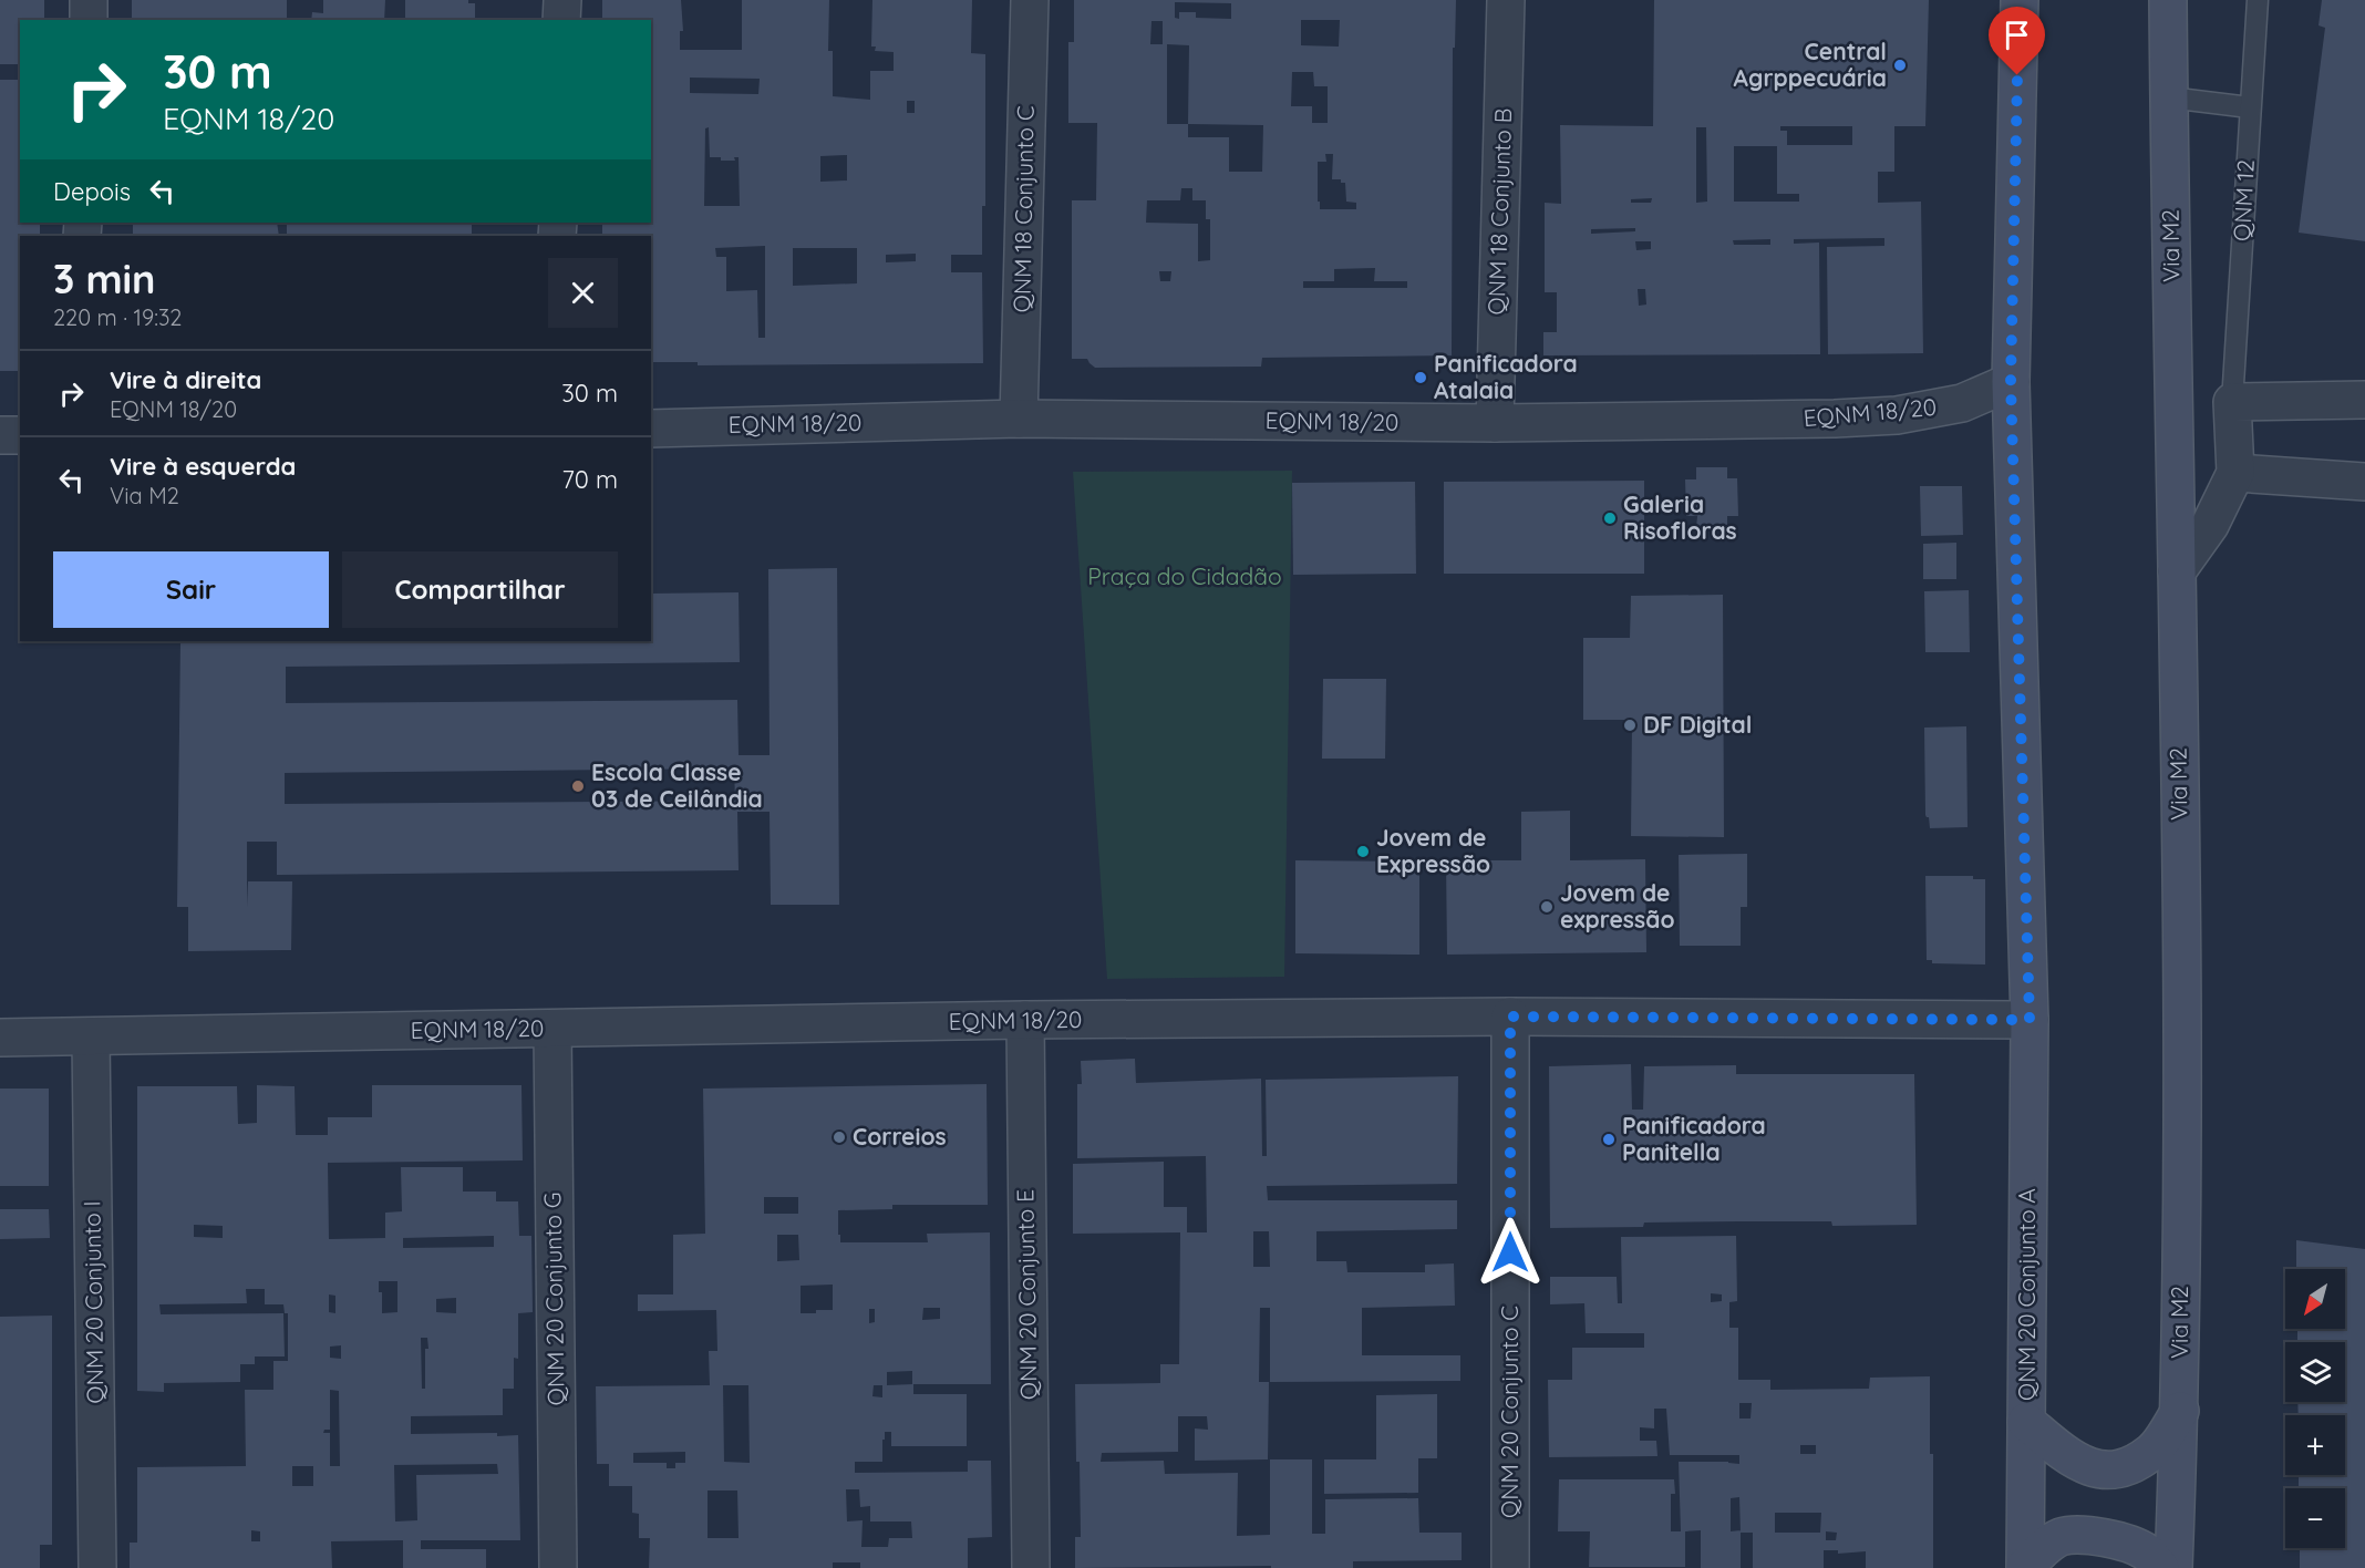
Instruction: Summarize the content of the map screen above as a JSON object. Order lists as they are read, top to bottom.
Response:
{
  "streets": {
    "main road": ["Via M2", "QNM 20 Conjunto A"],
    "street": [
      "QNM 12",
      "QNM 18 Conjunto C",
      "QNM 18 Conjunto B",
      "EQNM 18/20",
      "QNM 20 Conjunto E",
      "QNM 20 Conjunto G",
      "QNM 20 Conjunto I",
      "QNM 20 Conjunto C"
    ]
  },
  "crossings": [
    ["QNM 12", "Via M2"],
    ["QNM 18 Conjunto C", "EQNM 18/20"],
    ["QNM 18 Conjunto B", "EQNM 18/20"],
    ["EQNM 18/20", "QNM 20 Conjunto E"],
    ["EQNM 18/20", "QNM 20 Conjunto A"],
    ["EQNM 18/20", "QNM 20 Conjunto G"],
    ["EQNM 18/20", "QNM 20 Conjunto I"],
    ["EQNM 18/20", "QNM 20 Conjunto C"]
  ],
  "parks": ["Praça do Cidadão"],
  "places": [
    "Central Agrppecuária",
    "Panificadora Atalaia",
    "Galeria Risofloras",
    "DF Digital",
    "Escola Classe 03 de Ceilândia",
    "Jovem de Expressão",
    "Jovem de expressão",
    "Correios",
    "Panificadora Panitella"
  ],
  "north": "bottom left",
  "page": {
    "turn": ["30 m", "EQNM 18/20"],
    "then": "Depois",
    "heading": ["3 min", "220 m · 19:32"],
    "list": [
      {
        "name": "Vire à direita",
        "note": "EQNM 18/20",
        "value": "30 m"
      },
      {
        "name": "Vire à esquerda",
        "note": "Via M2",
        "value": "70 m"
      }
    ],
    "buttons": ["Sair", "Compartilhar"],
    "map_buttons": ["+", "−"]
  }
}
